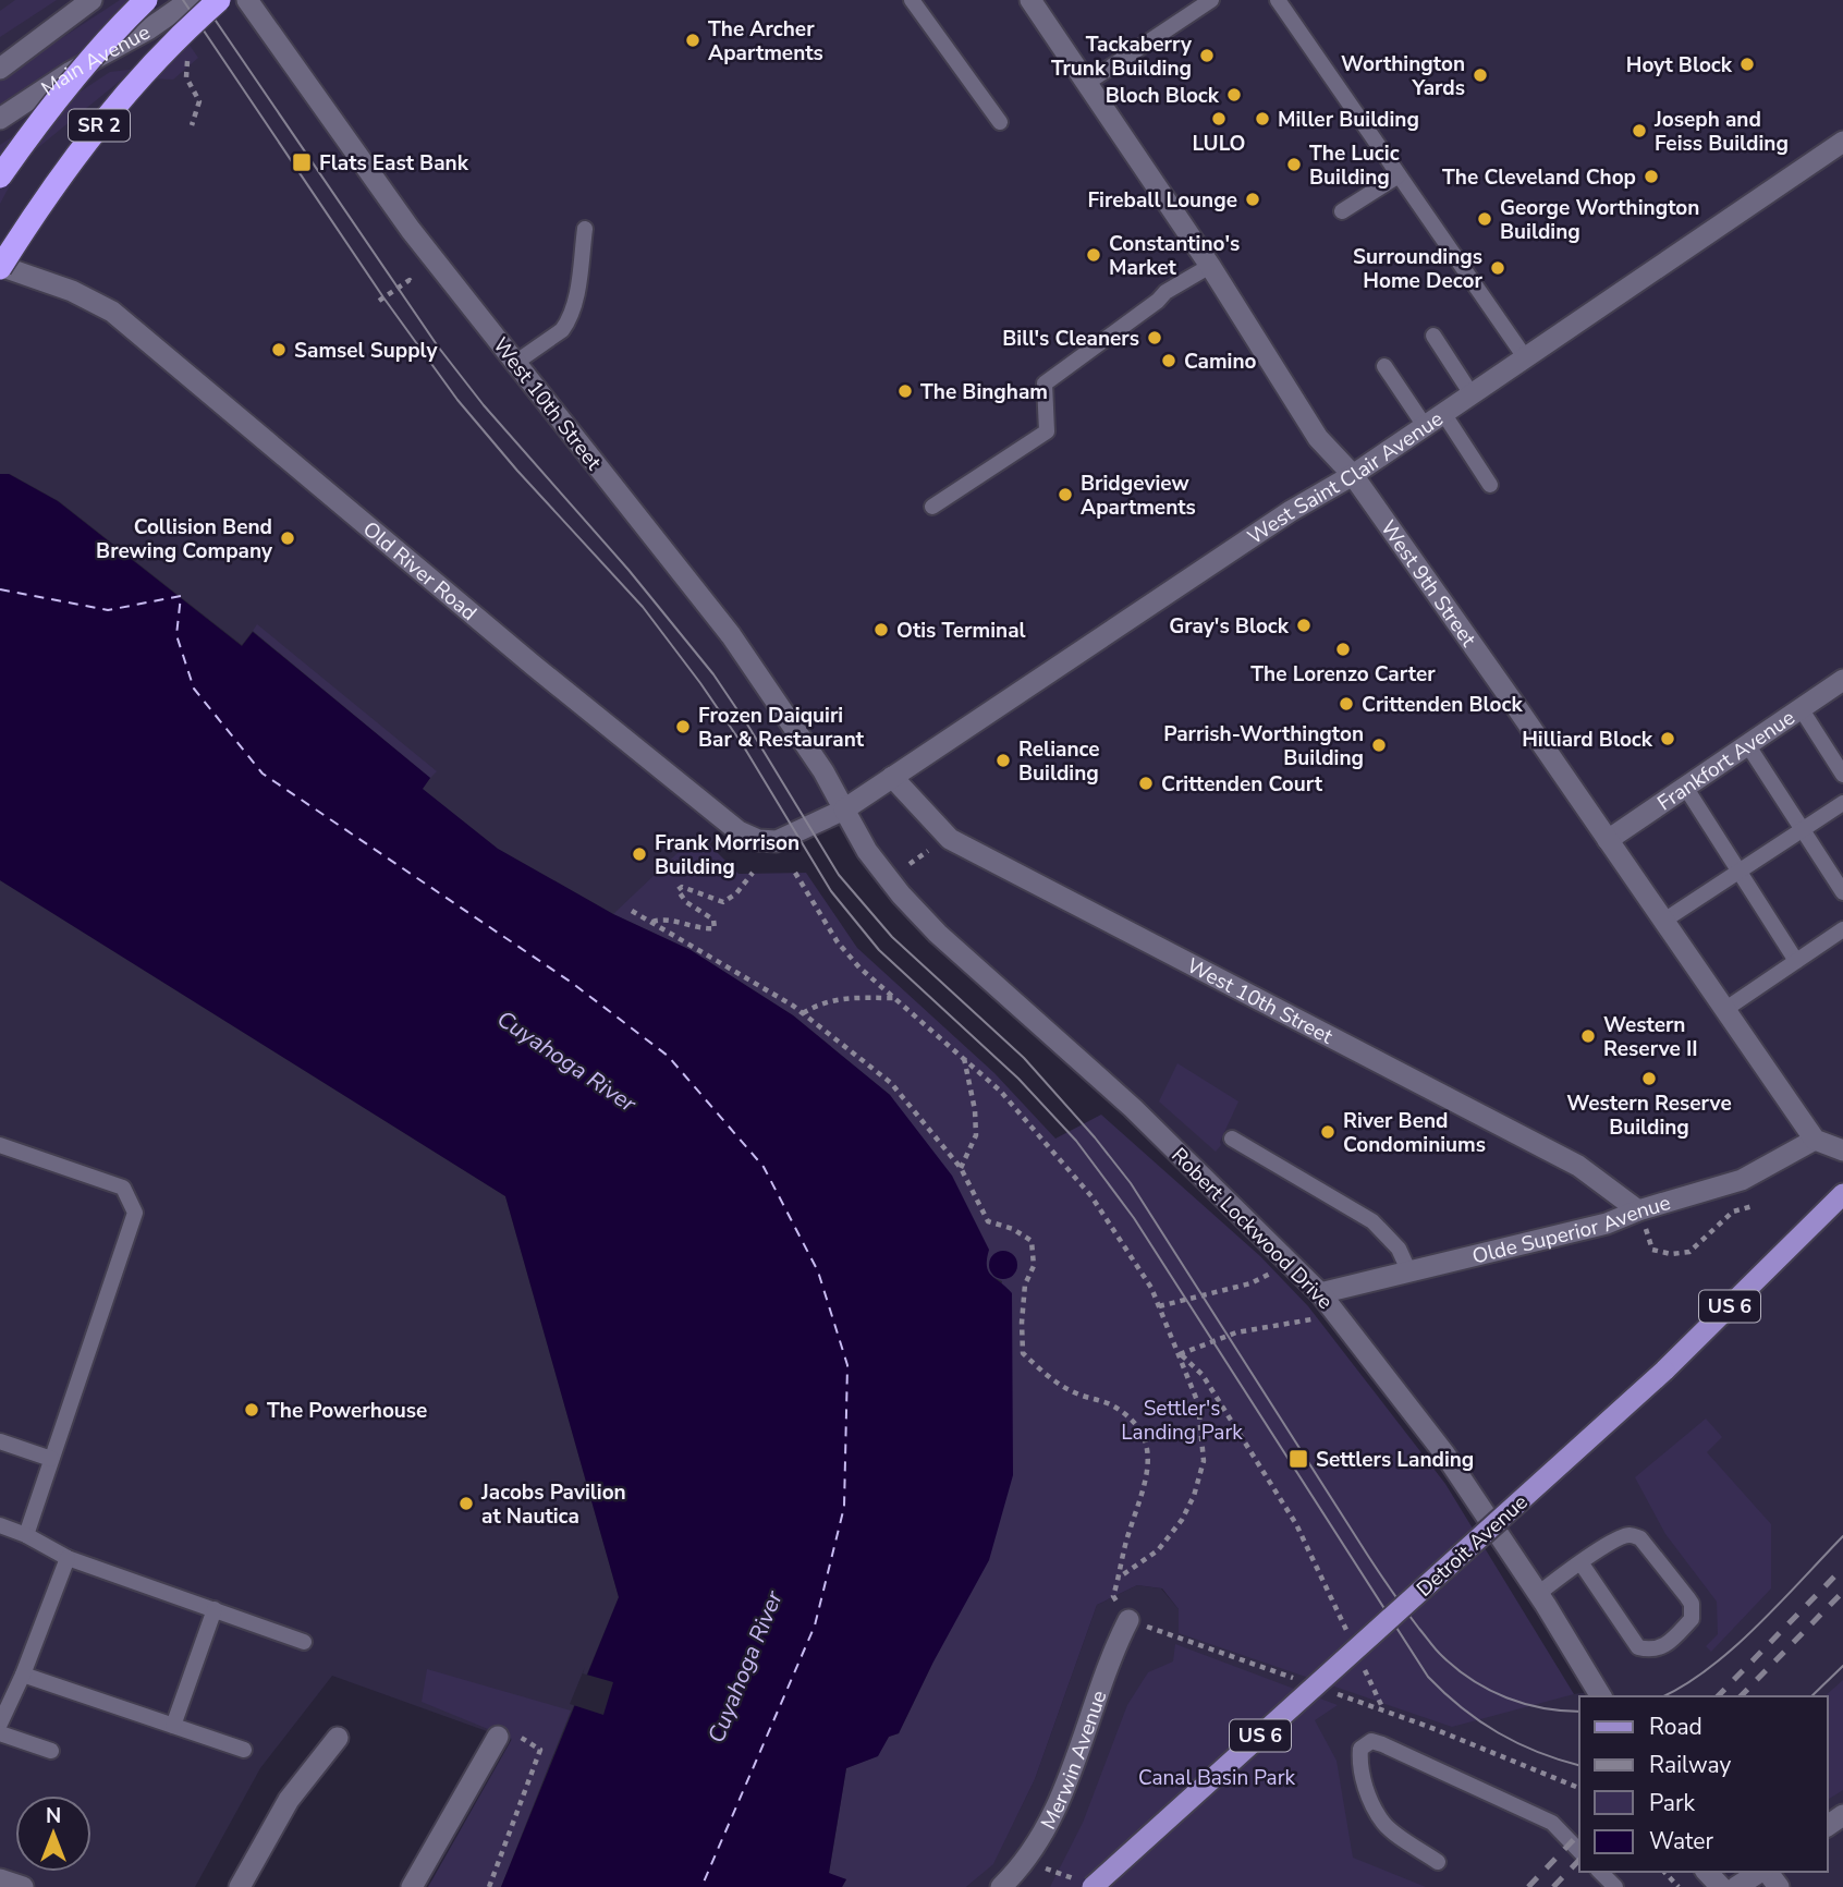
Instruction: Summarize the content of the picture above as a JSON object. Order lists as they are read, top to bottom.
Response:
{
  "streets": {
    "highway": ["SR 2"],
    "main road": ["US 6", "Detroit Avenue"],
    "street": [
      "Main Avenue",
      "West 10th Street",
      "West Saint Clair Avenue",
      "Old River Road",
      "West 9th Street",
      "Frankfort Avenue",
      "Robert Lockwood Drive",
      "Olde Superior Avenue",
      "Merwin Avenue"
    ]
  },
  "crossings": [
    ["SR 2", "Old River Road"],
    ["West 10th Street", "West Saint Clair Avenue"],
    ["West 10th Street", "Old River Road"],
    ["West 10th Street", "Robert Lockwood Drive"],
    ["West 10th Street", "Olde Superior Avenue"],
    ["West Saint Clair Avenue", "Old River Road"],
    ["West Saint Clair Avenue", "West 9th Street"],
    ["West Saint Clair Avenue", "Robert Lockwood Drive"],
    ["Old River Road", "Robert Lockwood Drive"],
    ["West 9th Street", "Frankfort Avenue"],
    ["West 9th Street", "Olde Superior Avenue"],
    ["Robert Lockwood Drive", "Olde Superior Avenue"]
  ],
  "water": ["Cuyahoga River"],
  "parks": ["Settler's Landing Park", "Canal Basin Park"],
  "places": {
    "other": [
      "The Archer Apartments",
      "Tackaberry Trunk Building",
      "Hoyt Block",
      "Worthington Yards",
      "Bloch Block",
      "LULO",
      "Miller Building",
      "Joseph and Feiss Building",
      "The Lucic Building",
      "The Cleveland Chop",
      "Fireball Lounge",
      "George Worthington Building",
      "Constantino's Market",
      "Surroundings Home Decor",
      "Bill's Cleaners",
      "Samsel Supply",
      "Camino",
      "The Bingham",
      "Bridgeview Apartments",
      "Collision Bend Brewing Company",
      "Gray's Block",
      "Otis Terminal",
      "The Lorenzo Carter",
      "Crittenden Block",
      "Frozen Daiquiri Bar & Restaurant",
      "Hilliard Block",
      "Parrish-Worthington Building",
      "Reliance Building",
      "Crittenden Court",
      "Frank Morrison Building",
      "Western Reserve II",
      "Western Reserve Building",
      "River Bend Condominiums",
      "The Powerhouse",
      "Jacobs Pavilion at Nautica"
    ],
    "transit": ["Flats East Bank", "Settlers Landing"]
  },
  "legend": [
    "Road",
    "Railway",
    "Park",
    "Water"
  ],
  "north": "top"
}
